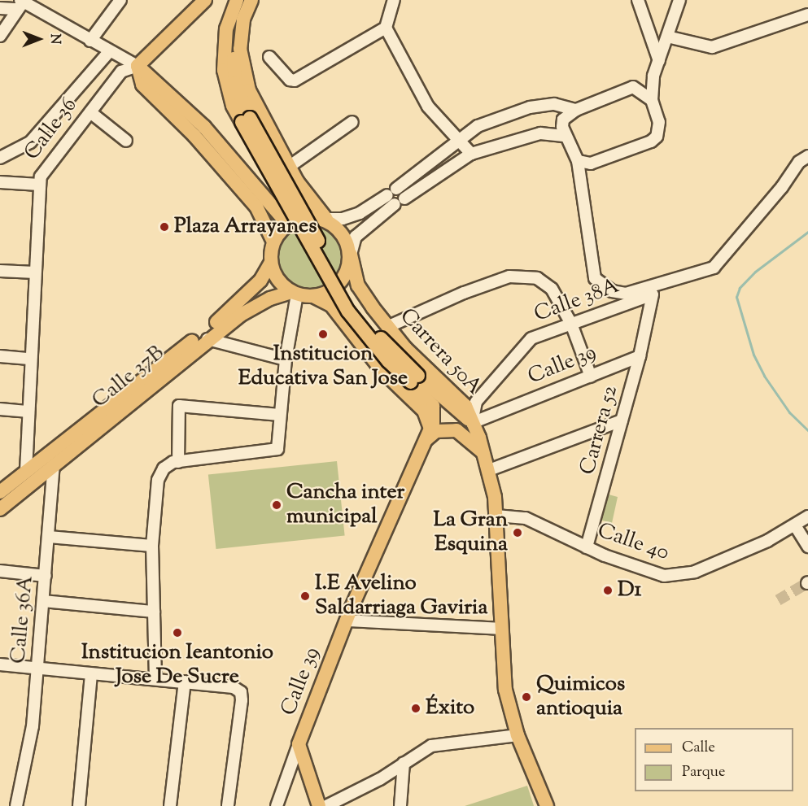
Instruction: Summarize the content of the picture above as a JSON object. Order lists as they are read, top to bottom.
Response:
{
  "streets": {
    "main road": [
      "Calle 36",
      "Carrera 50A",
      "Calle 39",
      "Calle 37B"
    ],
    "street": [
      "Calle 38A",
      "Carrera 52",
      "Calle 40",
      "Calle 36A"
    ]
  },
  "crossings": [
    ["Calle 36", "Calle 37B"],
    ["Calle 38A", "Carrera 50A"],
    ["Calle 38A", "Calle 39"],
    ["Calle 38A", "Carrera 52"],
    ["Carrera 50A", "Calle 39"],
    ["Carrera 50A", "Calle 37B"],
    ["Carrera 50A", "Calle 40"],
    ["Calle 39", "Carrera 52"],
    ["Calle 37B", "Calle 36A"],
    ["Carrera 52", "Calle 40"]
  ],
  "places": [
    "Plaza Arrayanes",
    "Institucion Educativa San Jose",
    "Cancha inter municipal",
    "La Gran Esquina",
    "D1",
    "I.E Avelino Saldarriaga Gaviria",
    "Institucion Ieantonio Jose De Sucre",
    "Quimicos antioquia",
    "Éxito"
  ],
  "legend": ["Calle", "Parque"],
  "north": "right"
}
